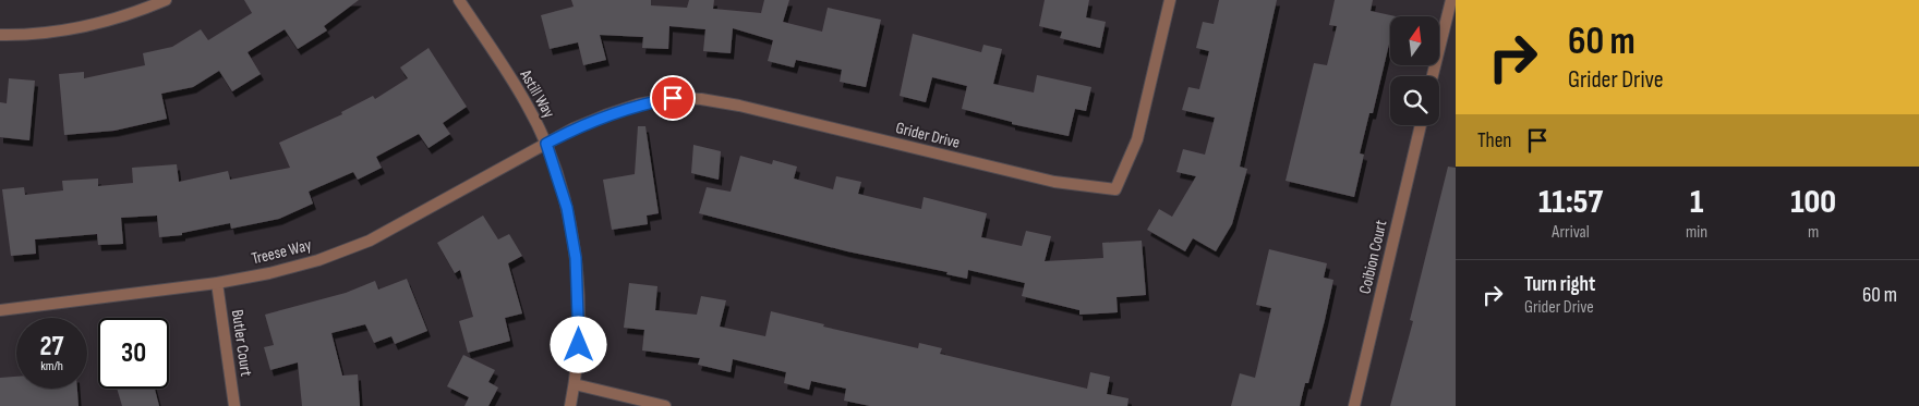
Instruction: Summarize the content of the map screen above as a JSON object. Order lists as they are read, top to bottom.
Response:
{
  "streets": {
    "street": [
      "Astill Way",
      "Grider Drive",
      "Treese Way",
      "Coibion Court",
      "Butler Court"
    ]
  },
  "crossings": [
    ["Astill Way", "Grider Drive"],
    ["Astill Way", "Treese Way"],
    ["Grider Drive", "Treese Way"],
    ["Treese Way", "Butler Court"]
  ],
  "north": "top",
  "page": {
    "turn": ["60 m", "Grider Drive"],
    "then": "Then",
    "eta": [
      "11:57",
      "Arrival",
      "1",
      "min",
      "100",
      "m"
    ],
    "list": [
      {
        "name": "Turn right",
        "note": "Grider Drive",
        "value": "60 m"
      }
    ],
    "speed": "27 km/h",
    "limit": "30"
  }
}
